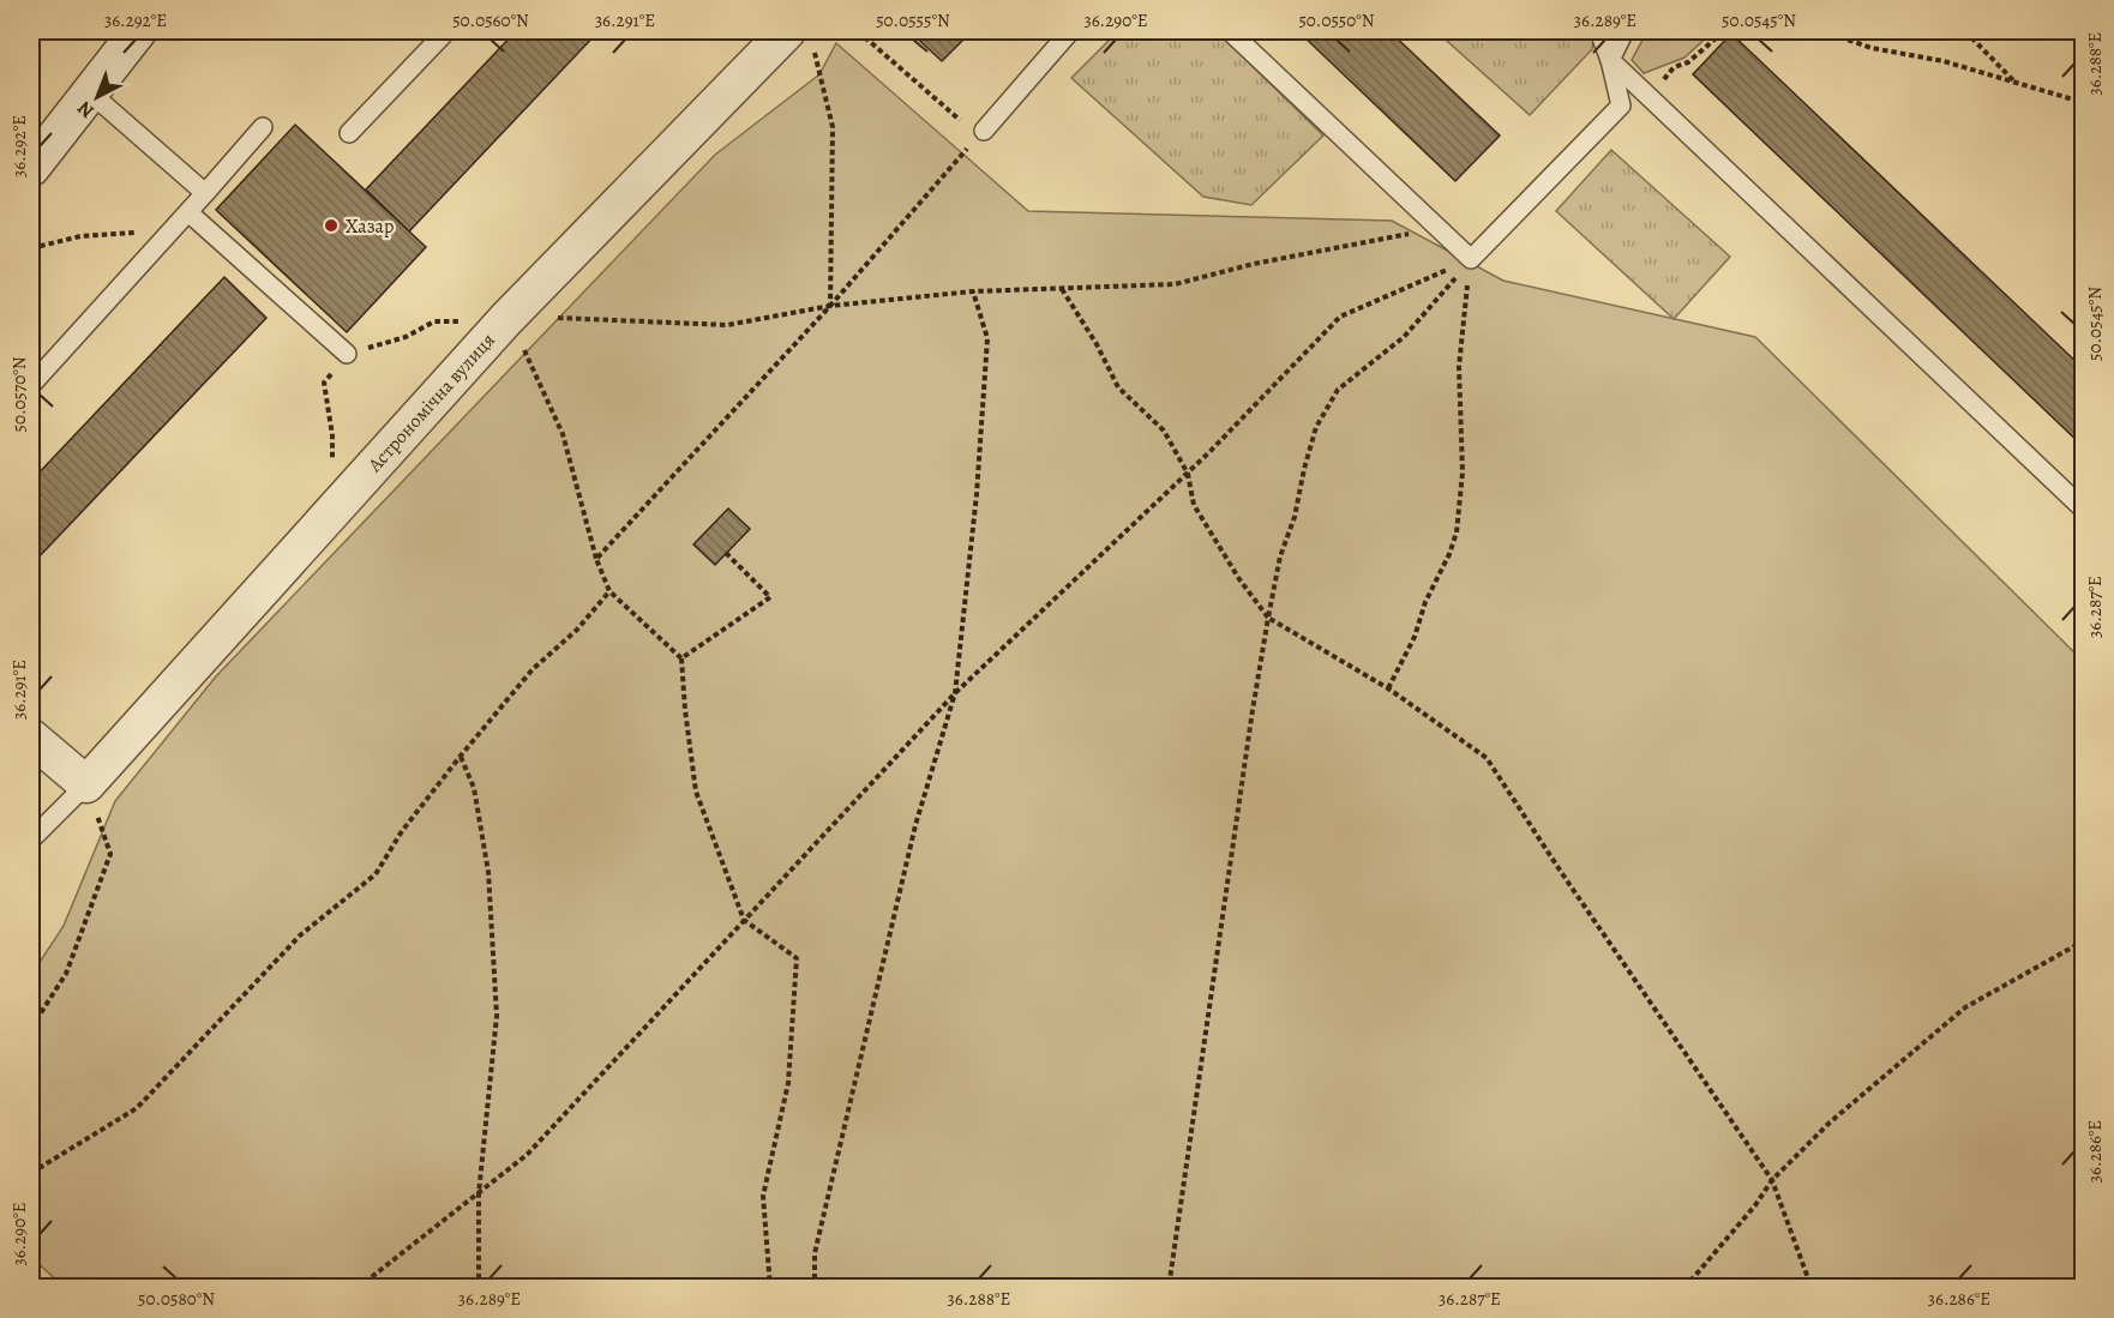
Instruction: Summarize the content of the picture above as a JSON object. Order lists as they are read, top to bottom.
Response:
{
  "streets": {
    "street": ["Астрономічна вулиця"]
  },
  "places": ["Хазар"],
  "north": "bottom left",
  "coordinates": [
    "36.292°E",
    "50.0560°N",
    "36.291°E",
    "50.0555°N",
    "36.290°E",
    "50.0550°N",
    "36.289°E",
    "50.0545°N",
    "36.288°E",
    "50.0570°N",
    "36.287°E",
    "36.286°E",
    "50.0580°N"
  ]
}
